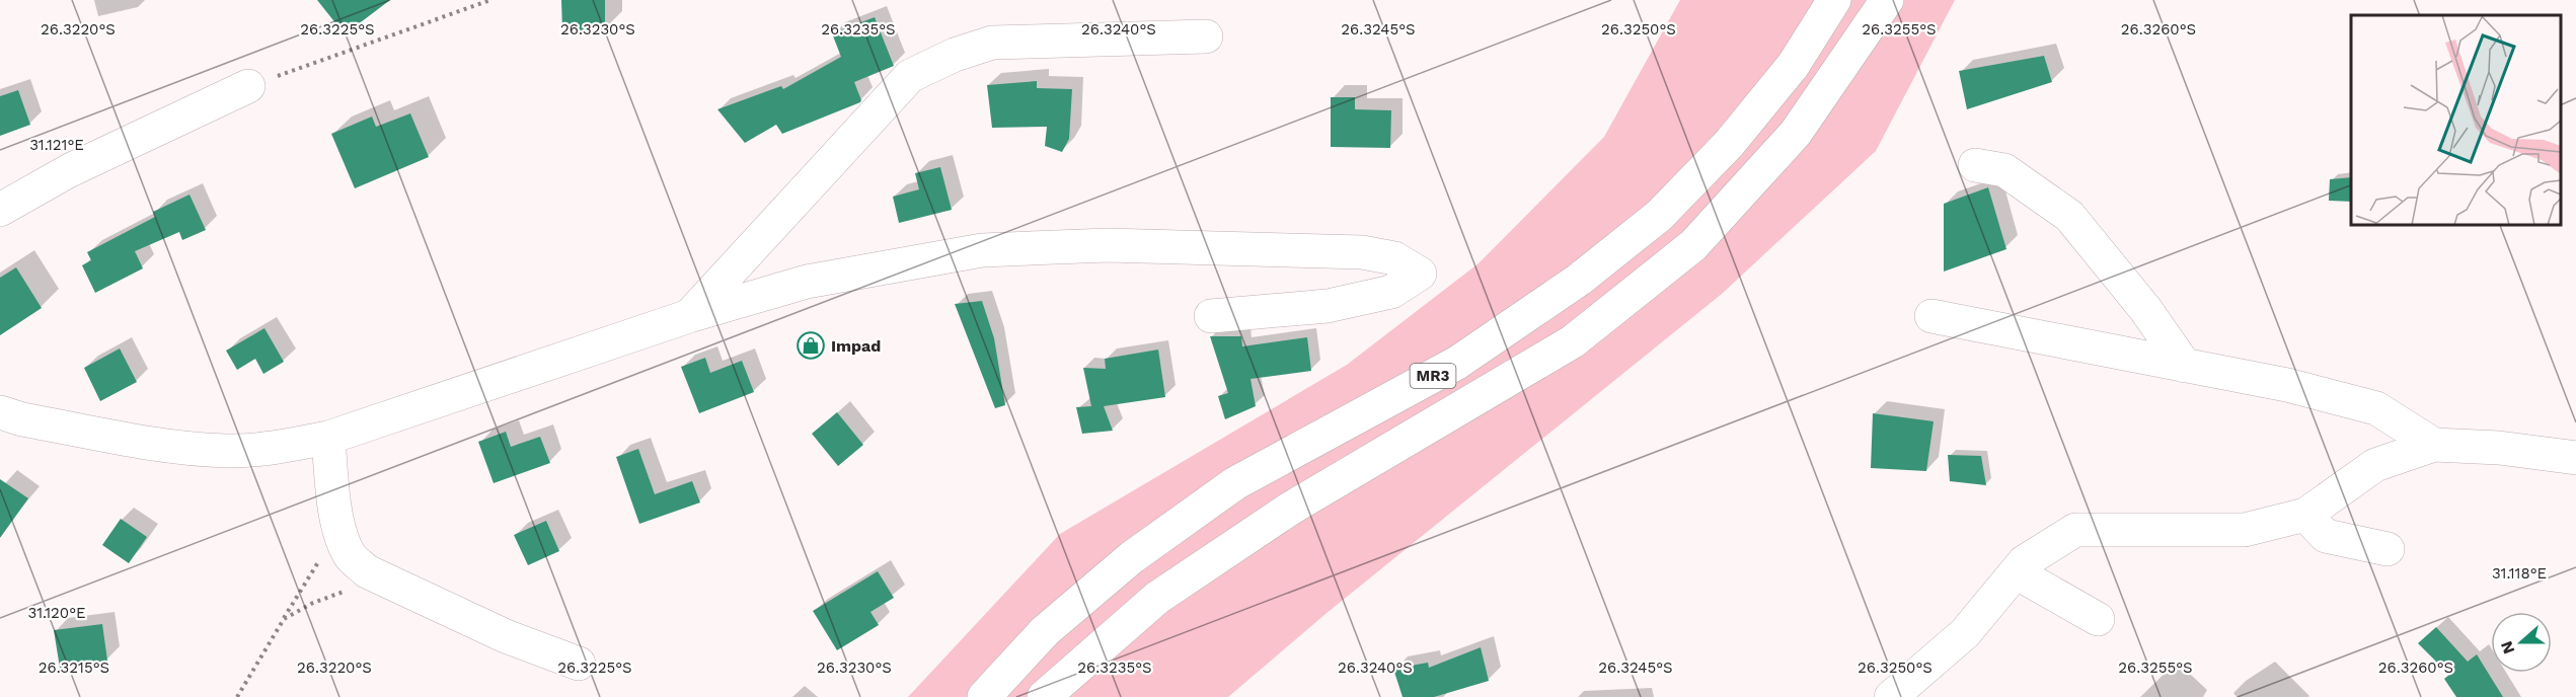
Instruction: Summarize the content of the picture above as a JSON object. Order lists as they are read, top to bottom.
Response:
{
  "streets": {
    "main road": ["MR3"]
  },
  "places": {
    "shop": ["Impad"]
  },
  "north": "left",
  "coordinates": [
    "26.3220°S",
    "26.3225°S",
    "26.3230°S",
    "26.3235°S",
    "26.3240°S",
    "26.3245°S",
    "26.3250°S",
    "26.3255°S",
    "26.3260°S",
    "31.121°E",
    "31.118°E",
    "31.120°E",
    "26.3215°S"
  ]
}
